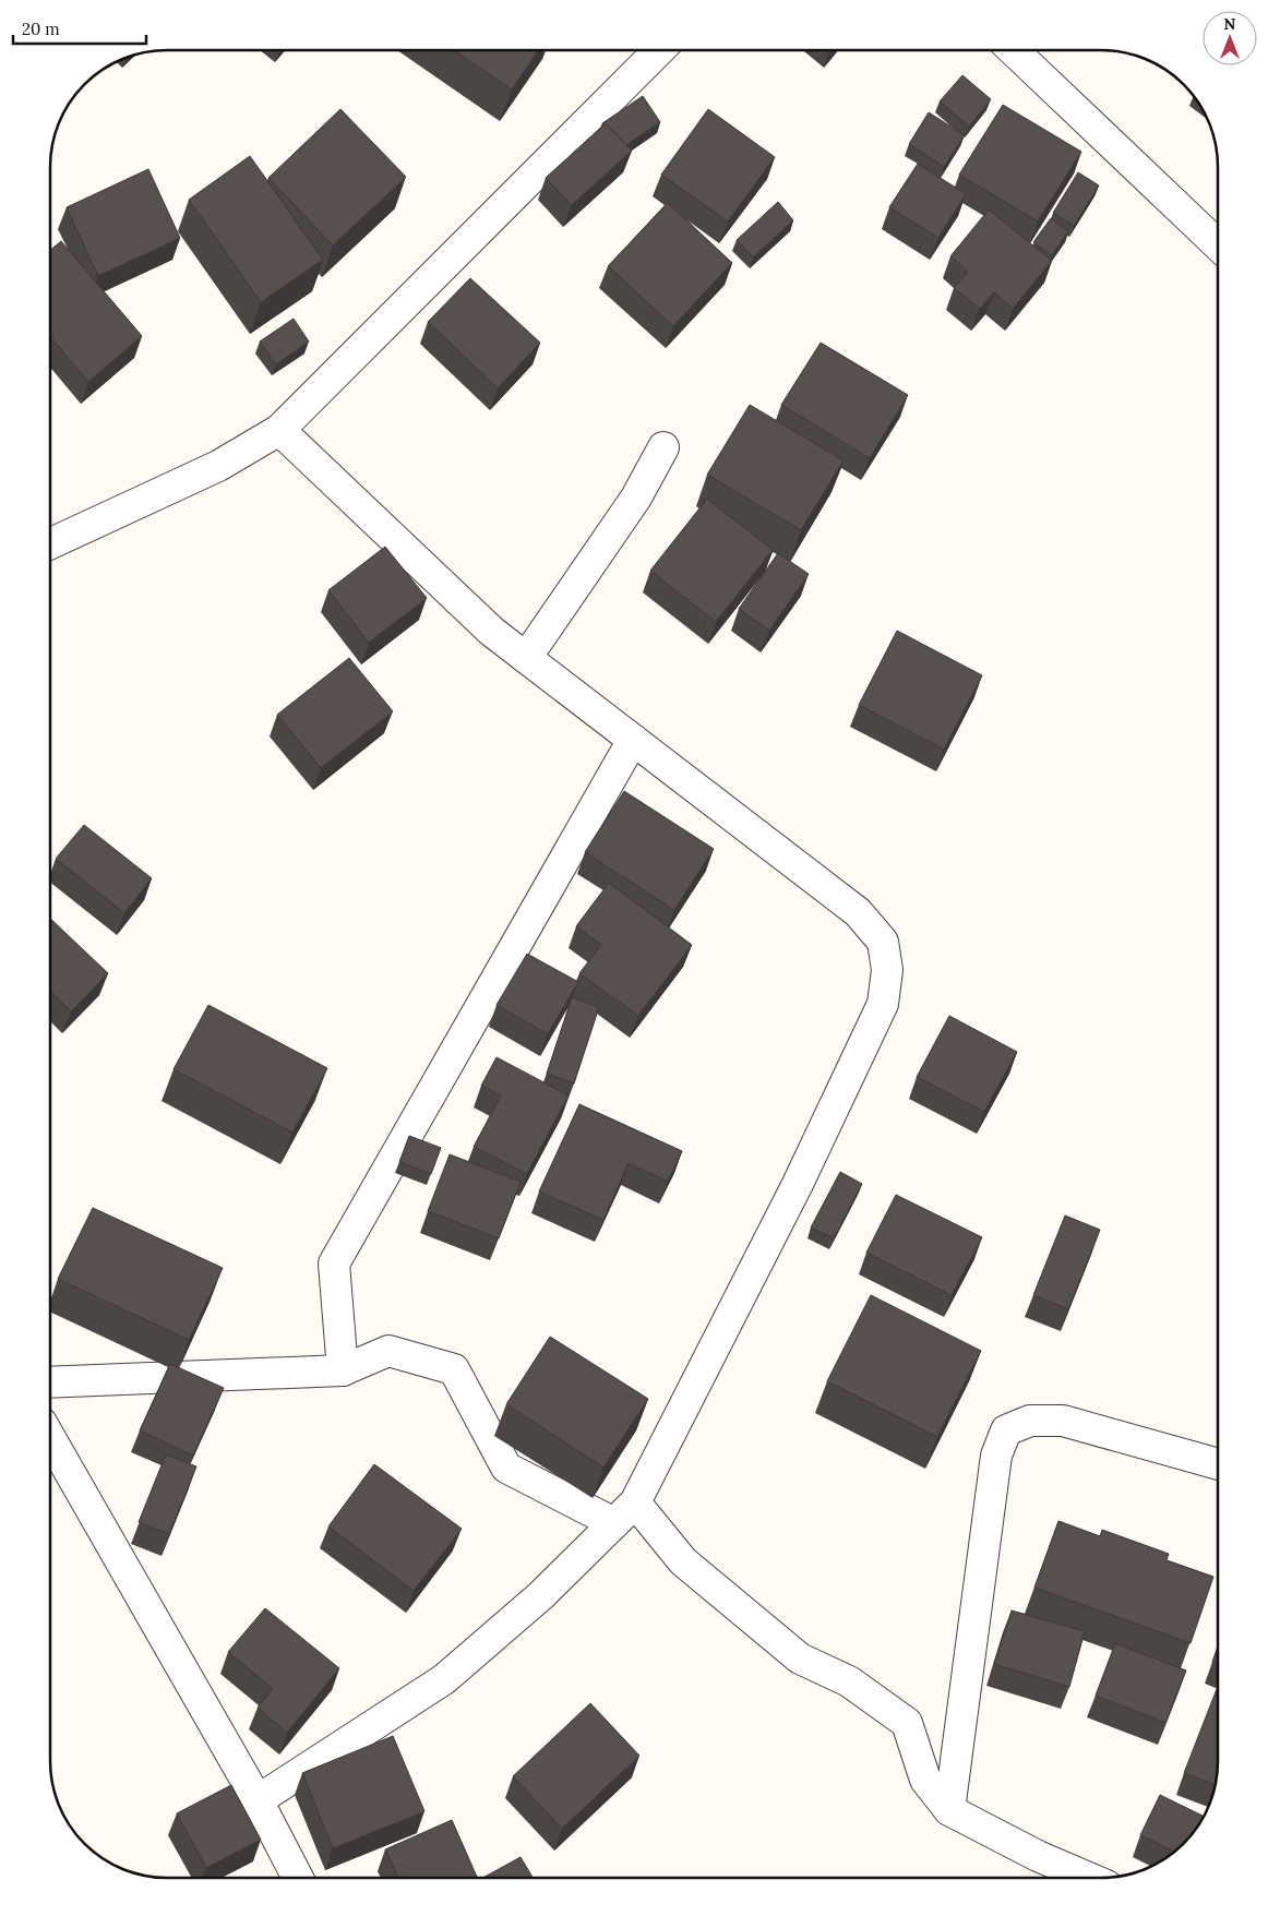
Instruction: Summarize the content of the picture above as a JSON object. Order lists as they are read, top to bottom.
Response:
{
  "scale_bar": "20 m",
  "north": "top"
}
